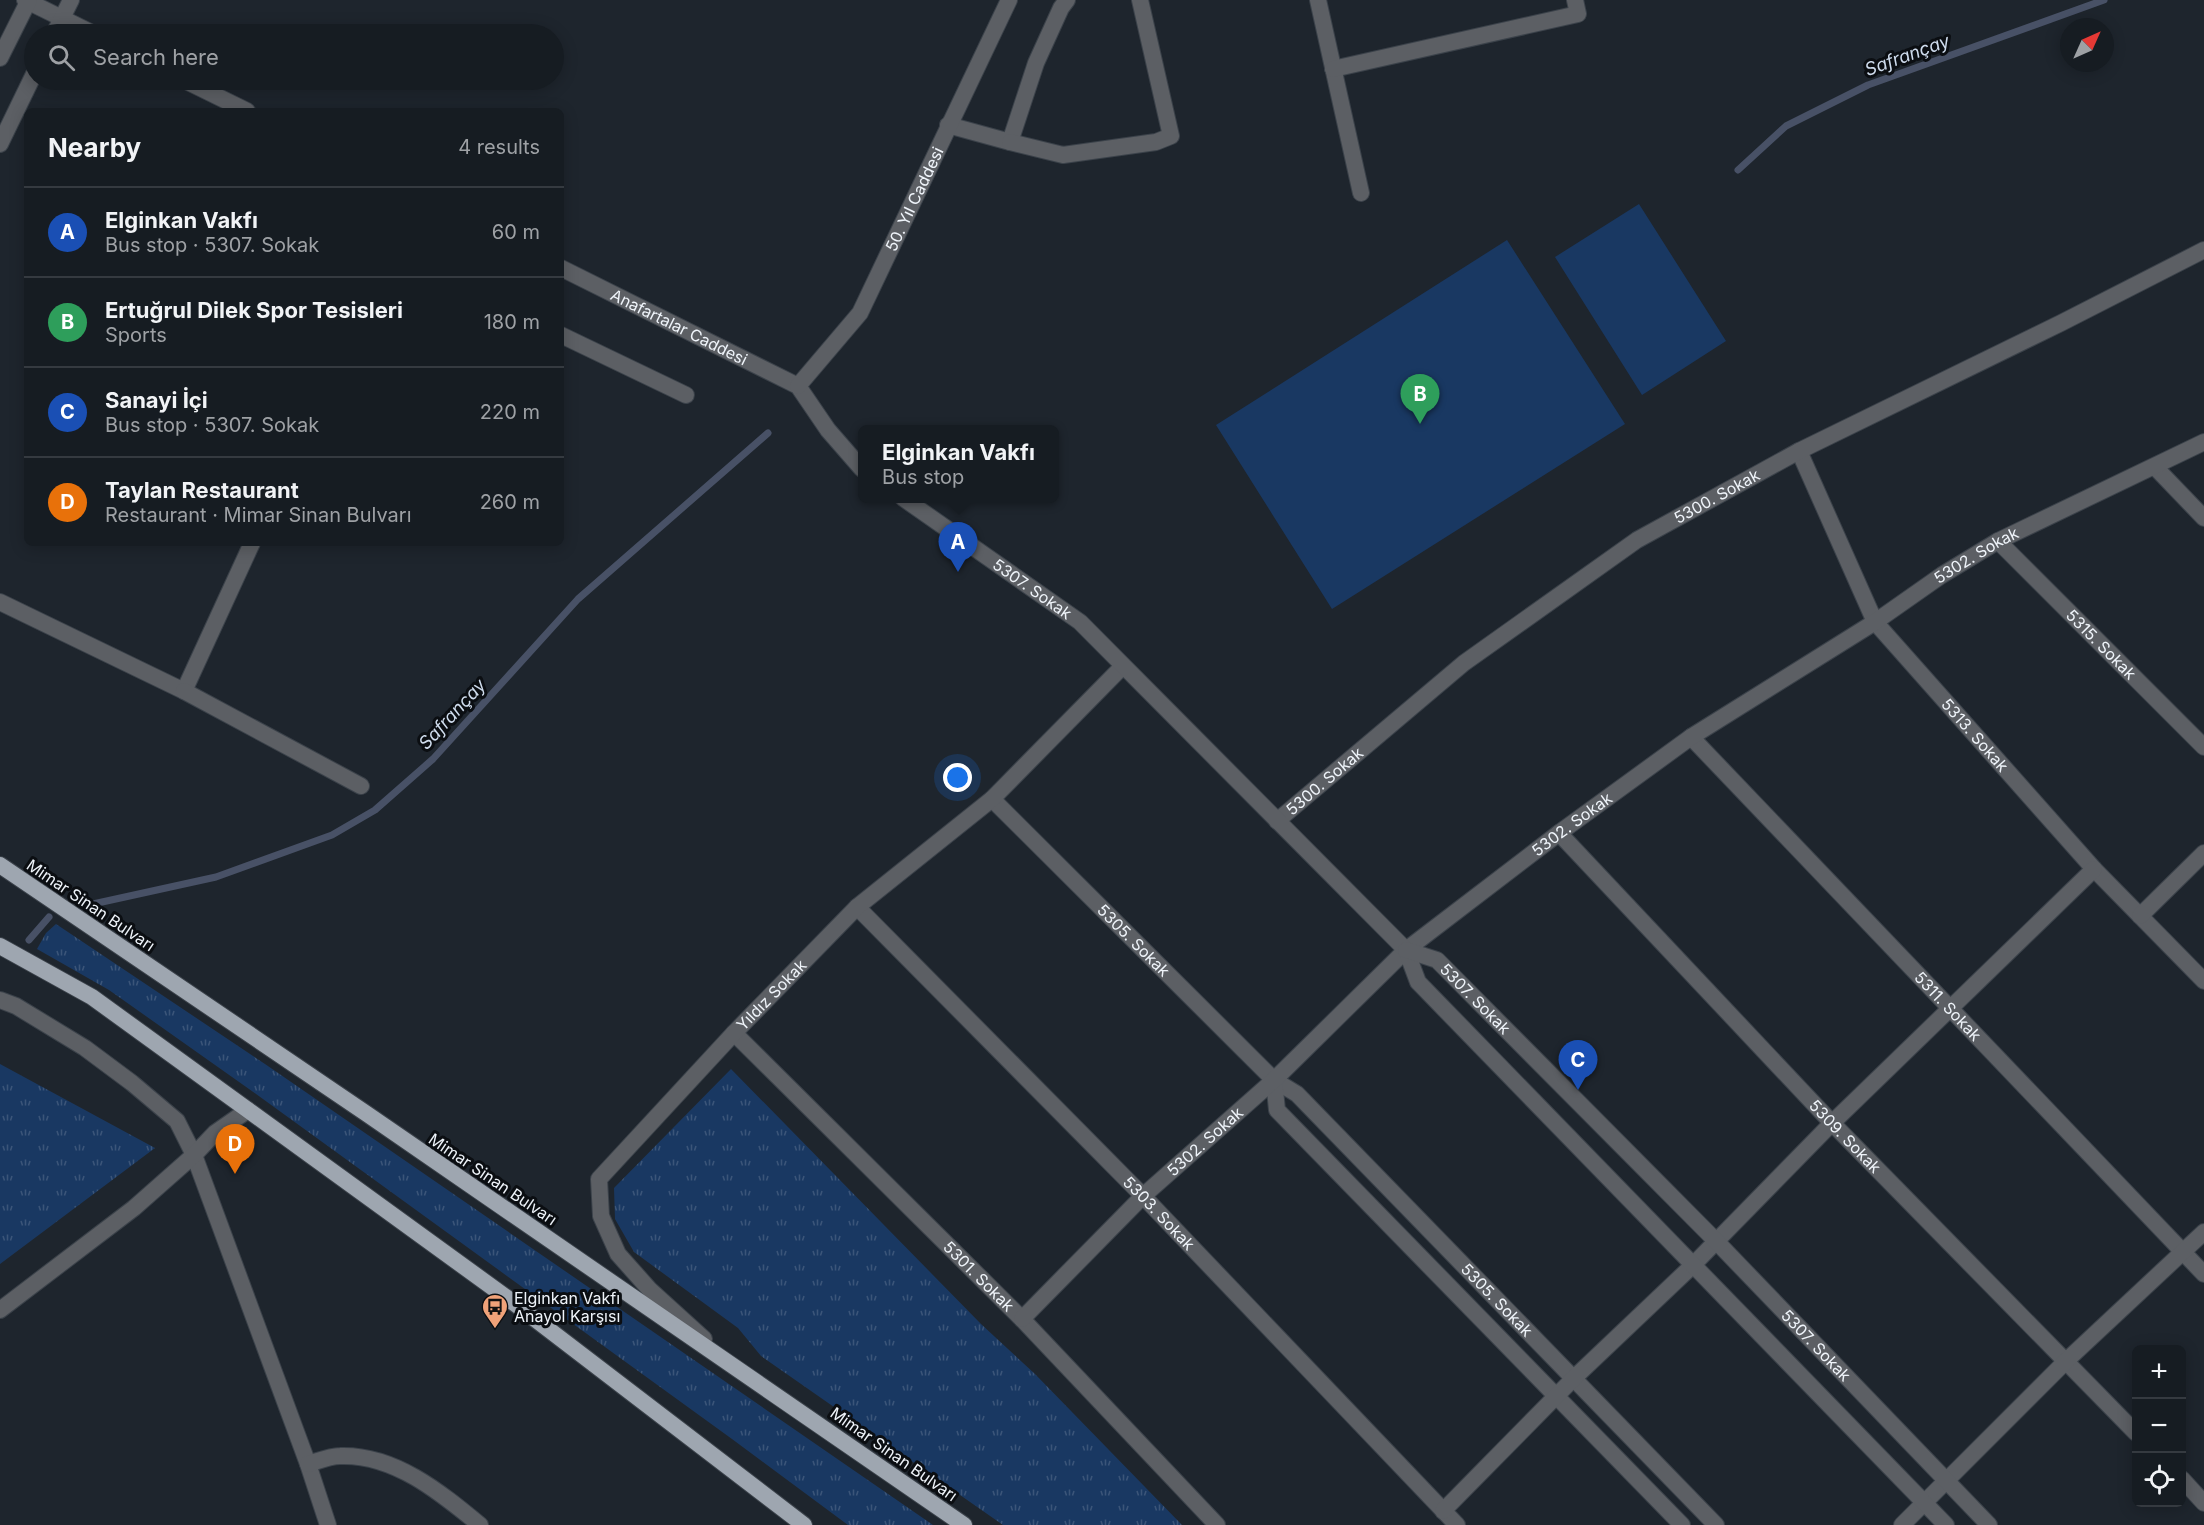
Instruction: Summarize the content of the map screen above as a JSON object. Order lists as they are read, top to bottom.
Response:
{
  "streets": {
    "highway": ["Mimar Sinan Bulvarı"],
    "street": [
      "50. Yıl Caddesi",
      "Anafartalar Caddesi",
      "5300. Sokak",
      "5302. Sokak",
      "5307. Sokak",
      "5315. Sokak",
      "5313. Sokak",
      "5305. Sokak",
      "Yıldız Sokak",
      "5311. Sokak",
      "5309. Sokak",
      "5303. Sokak",
      "5301. Sokak"
    ]
  },
  "crossings": [
    ["50. Yıl Caddesi", "Anafartalar Caddesi"],
    ["5300. Sokak", "5307. Sokak"],
    ["5300. Sokak", "5313. Sokak"],
    ["5302. Sokak", "5307. Sokak"],
    ["5302. Sokak", "5315. Sokak"],
    ["5302. Sokak", "5313. Sokak"],
    ["5302. Sokak", "5305. Sokak"],
    ["5302. Sokak", "5311. Sokak"],
    ["5302. Sokak", "5309. Sokak"],
    ["5302. Sokak", "5303. Sokak"],
    ["5302. Sokak", "5301. Sokak"],
    ["5307. Sokak", "Yıldız Sokak"],
    ["Mimar Sinan Bulvarı", "Yıldız Sokak"],
    ["5305. Sokak", "Yıldız Sokak"],
    ["Yıldız Sokak", "5303. Sokak"],
    ["Yıldız Sokak", "5301. Sokak"]
  ],
  "water": ["Safrançay"],
  "places": {
    "bus stop": ["Elginkan Vakfı Anayol Karşısı"]
  },
  "north": "top right",
  "page": {
    "search": "Search here",
    "heading": ["Nearby", "4 results"],
    "list": [
      {
        "mark": "A",
        "name": "Elginkan Vakfı",
        "note": "Bus stop · 5307. Sokak",
        "value": "60 m"
      },
      {
        "mark": "B",
        "name": "Ertuğrul Dilek Spor Tesisleri",
        "note": "Sports",
        "value": "180 m"
      },
      {
        "mark": "C",
        "name": "Sanayi İçi",
        "note": "Bus stop · 5307. Sokak",
        "value": "220 m"
      },
      {
        "mark": "D",
        "name": "Taylan Restaurant",
        "note": "Restaurant · Mimar Sinan Bulvarı",
        "value": "260 m"
      }
    ],
    "pins": [
      "B",
      "A",
      "C",
      "D"
    ],
    "popup": ["Elginkan Vakfı", "Bus stop"],
    "map_buttons": ["+", "−"]
  }
}
